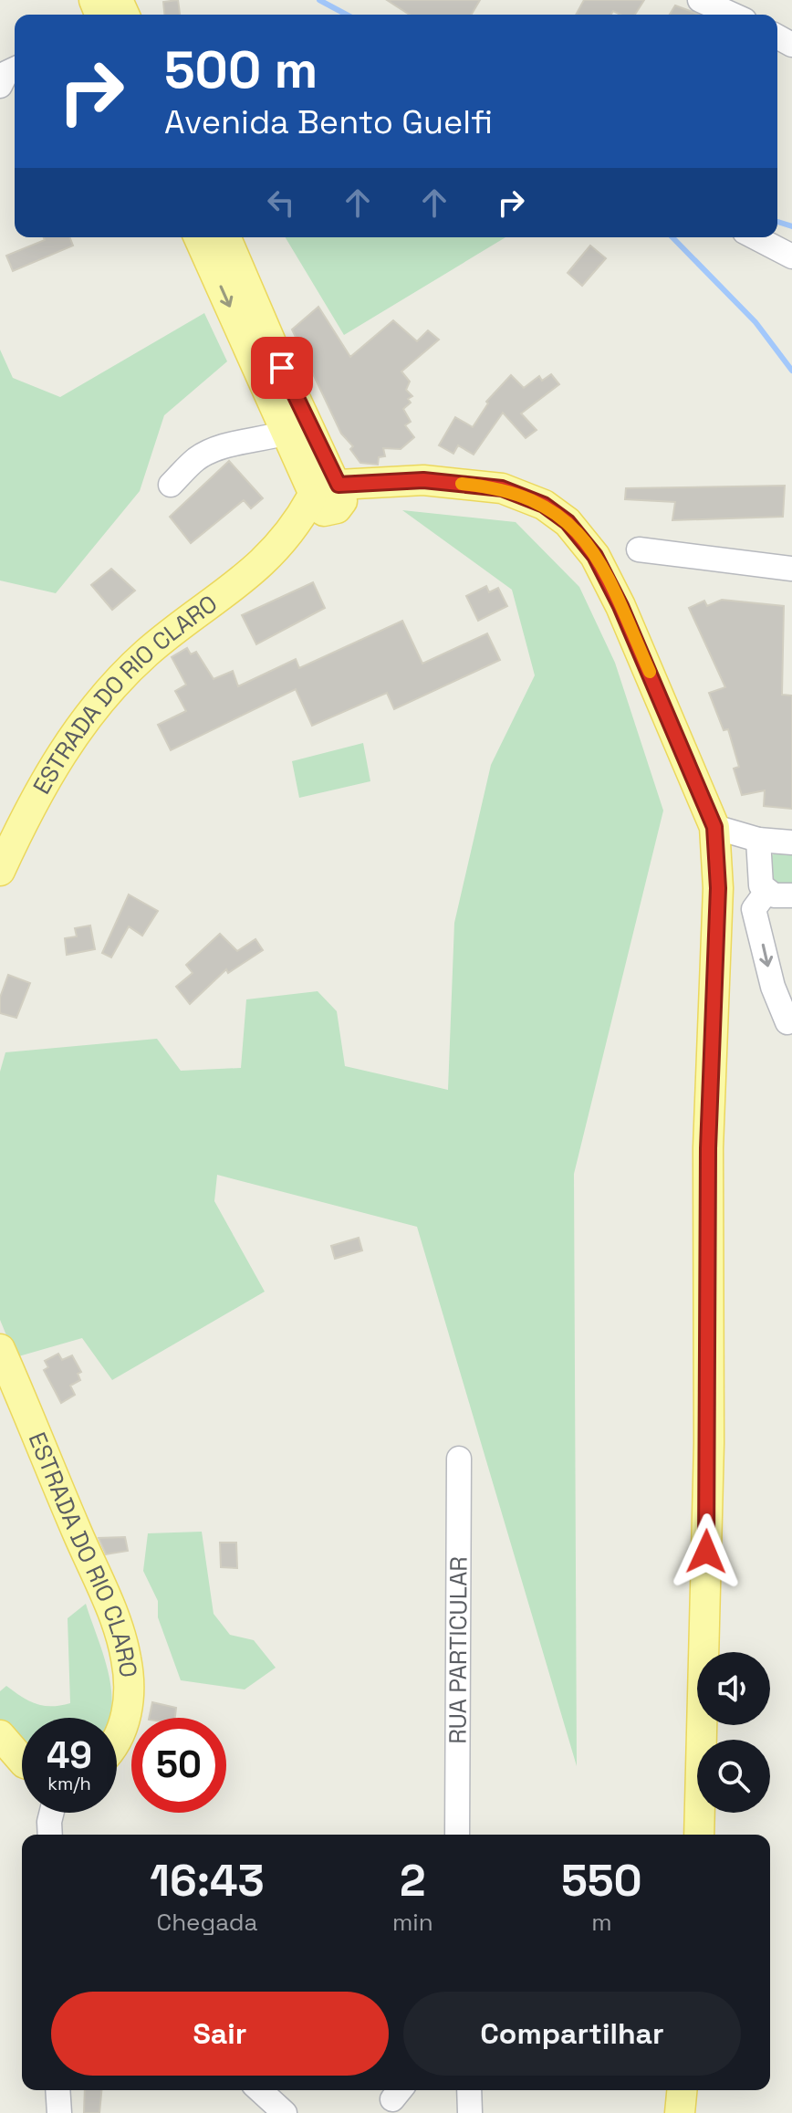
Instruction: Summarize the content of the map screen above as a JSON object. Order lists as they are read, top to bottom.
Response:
{
  "streets": {
    "main road": ["ESTRADA DO RIO CLARO"],
    "street": ["RUA PARTICULAR"]
  },
  "page": {
    "turn": ["500 m", "Avenida Bento Guelfi"],
    "speed": "49 km/h",
    "limit": "50",
    "eta": [
      "16:43",
      "Chegada",
      "2",
      "min",
      "550",
      "m"
    ],
    "buttons": ["Sair", "Compartilhar"]
  }
}
